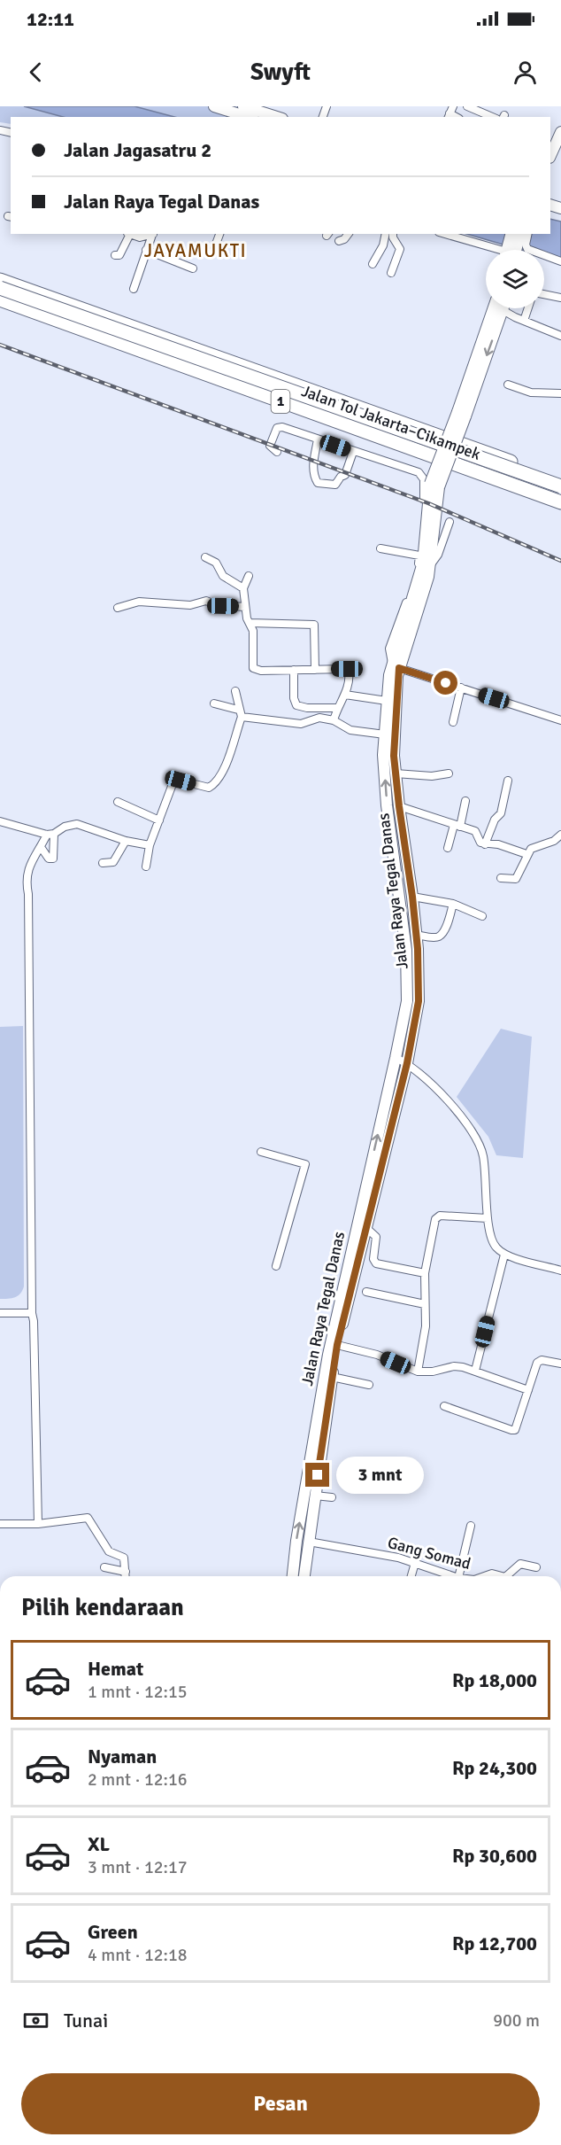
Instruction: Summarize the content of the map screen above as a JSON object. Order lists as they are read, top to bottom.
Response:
{
  "streets": {
    "highway": ["1", "Jalan Tol Jakarta–Cikampek"],
    "street": ["Jalan Raya Tegal Danas", "Gang Somad"]
  },
  "crossings": [
    ["1", "Jalan Tol Jakarta–Cikampek"],
    ["Jalan Raya Tegal Danas", "Gang Somad"]
  ],
  "districts": ["JAYAMUKTI"],
  "page": {
    "status": "12:11",
    "header": "Swyft",
    "banner": ["Jalan Jagasatru 2", "Jalan Raya Tegal Danas"],
    "bubble": "3 mnt",
    "heading": "Pilih kendaraan",
    "list": [
      {
        "name": "Hemat",
        "note": "1 mnt · 12:15",
        "value": "Rp 18,000"
      },
      {
        "name": "Nyaman",
        "note": "2 mnt · 12:16",
        "value": "Rp 24,300"
      },
      {
        "name": "XL",
        "note": "3 mnt · 12:17",
        "value": "Rp 30,600"
      },
      {
        "name": "Green",
        "note": "4 mnt · 12:18",
        "value": "Rp 12,700"
      }
    ],
    "pay": ["Tunai", "900 m"],
    "buttons": "Pesan"
  }
}
